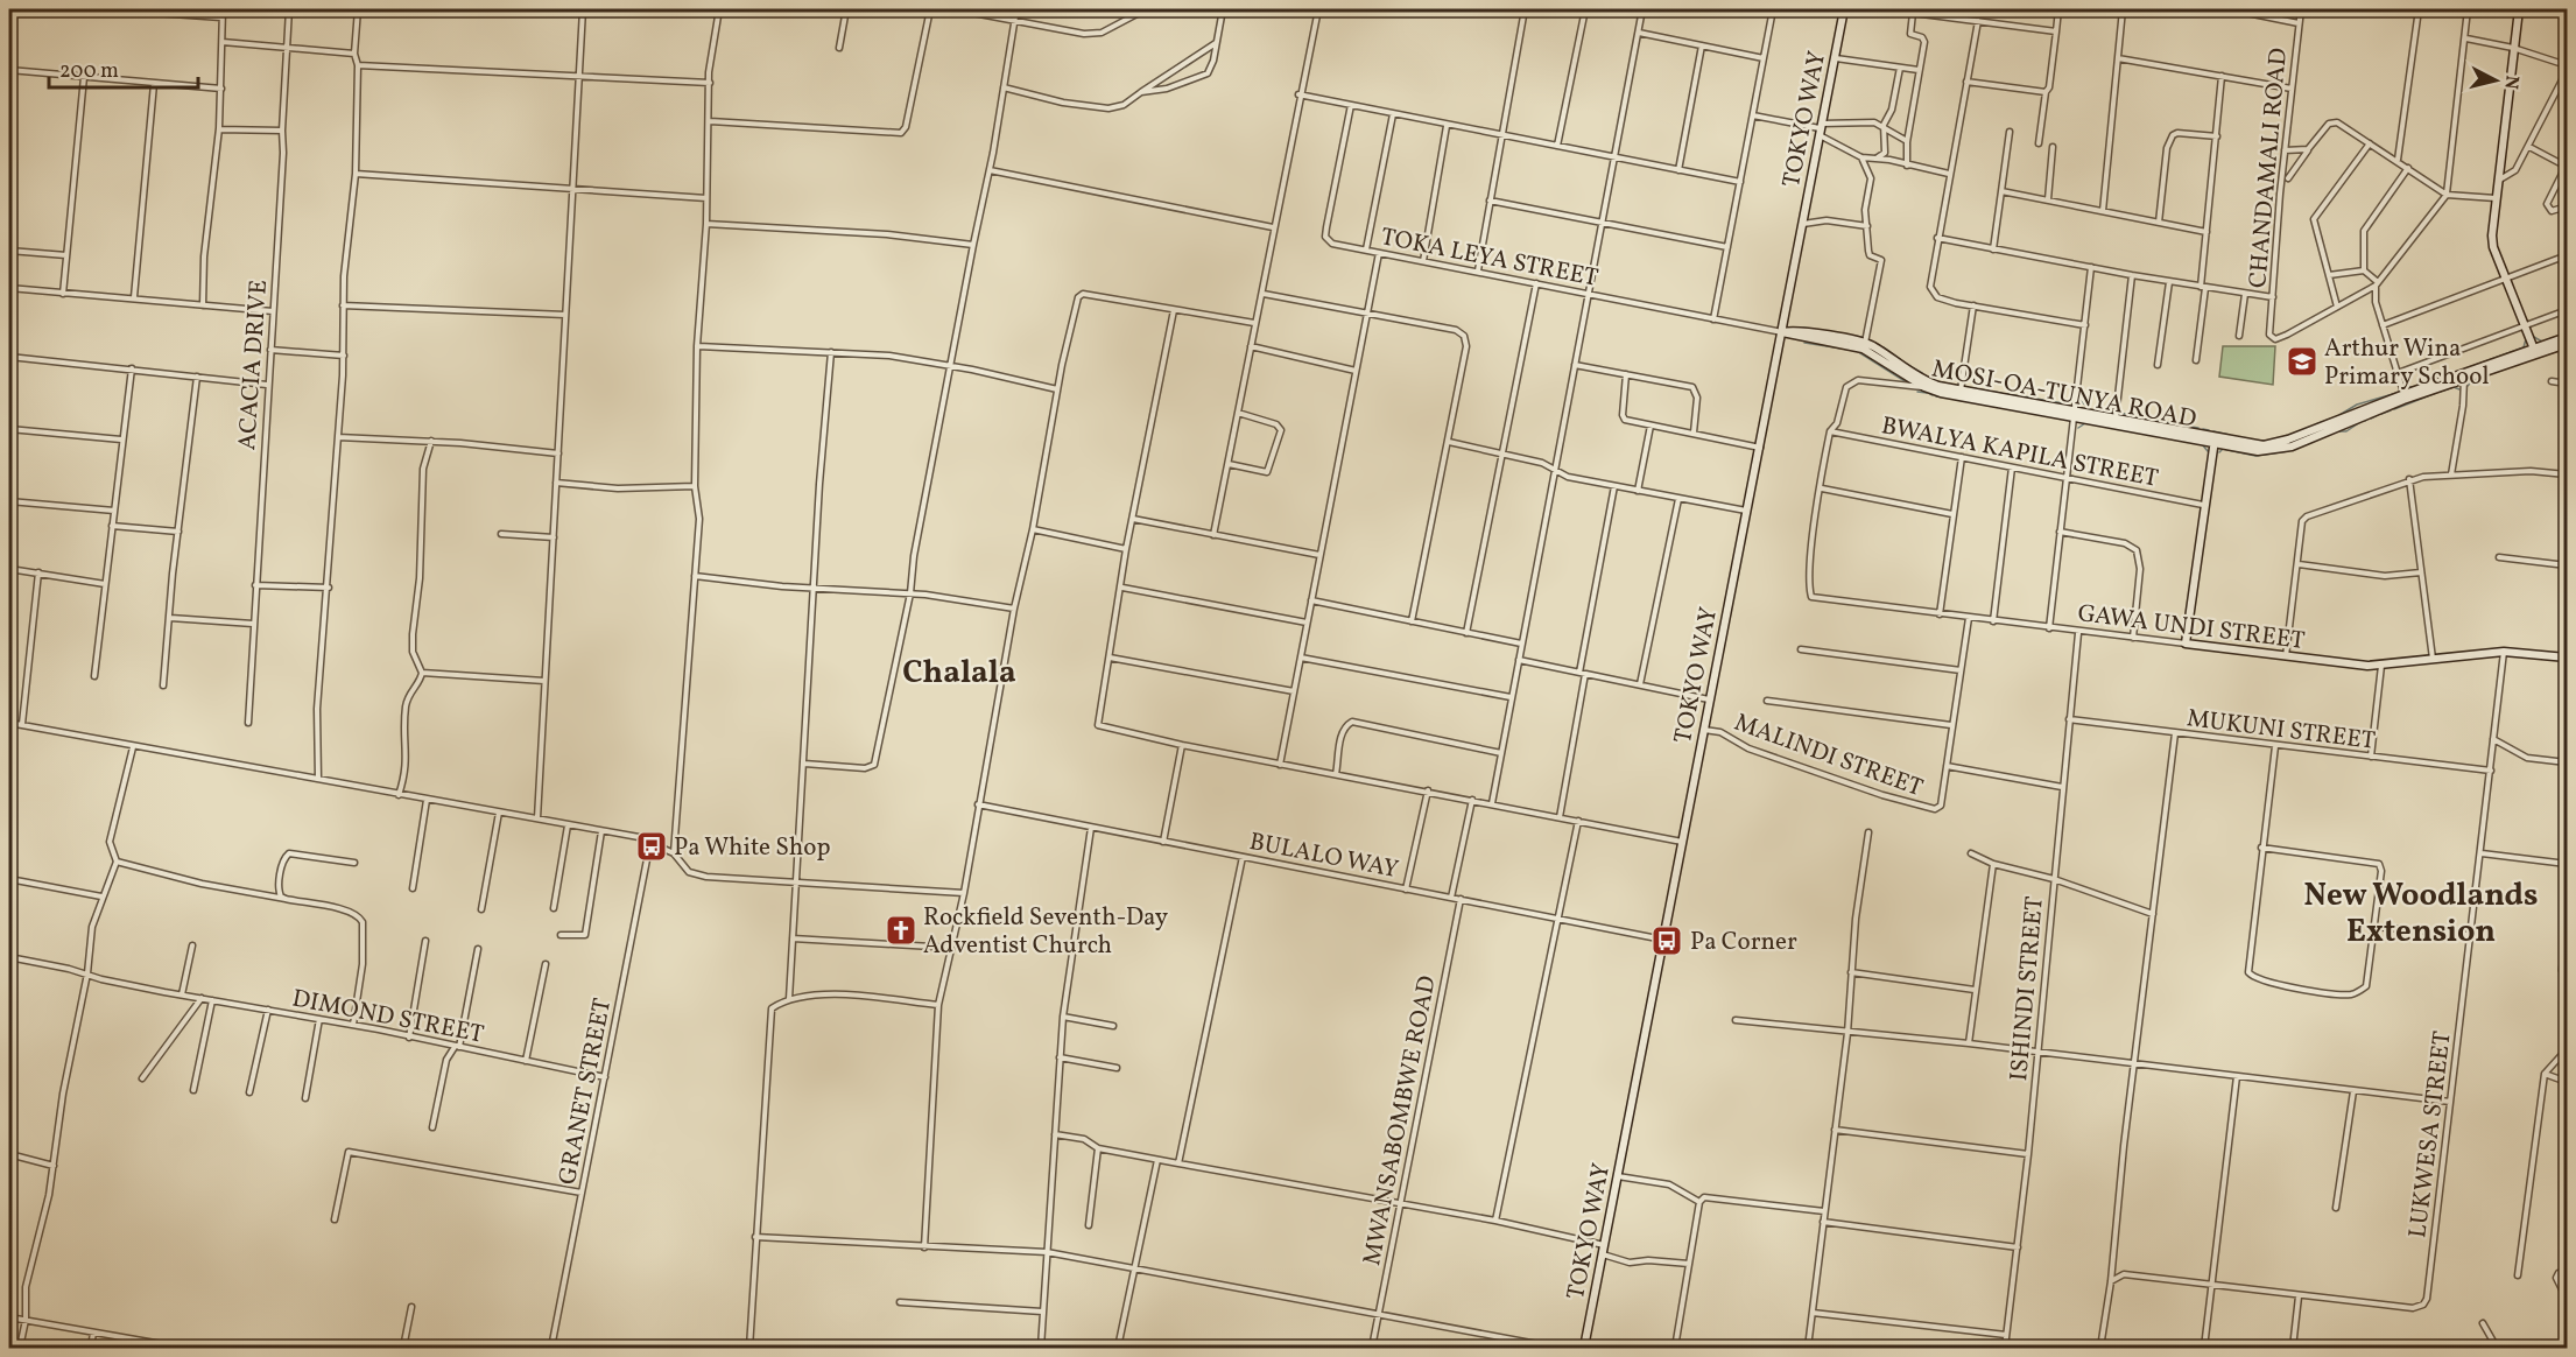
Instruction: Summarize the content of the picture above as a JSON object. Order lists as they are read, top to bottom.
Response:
{
  "streets": {
    "street": [
      "TOKYO WAY",
      "CHANDAMALI ROAD",
      "TOKA LEYA STREET",
      "ACACIA DRIVE",
      "MOSI-OA-TUNYA ROAD",
      "BWALYA KAPILA STREET",
      "GAWA UNDI STREET",
      "MUKUNI STREET",
      "MALINDI STREET",
      "BULALO WAY",
      "ISHINDI STREET",
      "DIMOND STREET",
      "GRANET STREET",
      "MWANSABOMBWE ROAD",
      "LUKWESA STREET"
    ]
  },
  "crossings": [
    ["TOKYO WAY", "TOKA LEYA STREET"],
    ["TOKYO WAY", "MOSI-OA-TUNYA ROAD"],
    ["TOKYO WAY", "MALINDI STREET"],
    ["TOKYO WAY", "BULALO WAY"],
    ["TOKA LEYA STREET", "MOSI-OA-TUNYA ROAD"],
    ["GAWA UNDI STREET", "ISHINDI STREET"],
    ["GAWA UNDI STREET", "LUKWESA STREET"],
    ["MUKUNI STREET", "ISHINDI STREET"],
    ["MUKUNI STREET", "LUKWESA STREET"],
    ["BULALO WAY", "MWANSABOMBWE ROAD"],
    ["DIMOND STREET", "GRANET STREET"]
  ],
  "districts": ["Chalala", "New Woodlands Extension"],
  "places": {
    "school or university": ["Arthur Wina Primary School"],
    "bus stop": ["Pa White Shop", "Pa Corner"],
    "church": ["Rockfield Seventh-Day Adventist Church"]
  },
  "scale_bar": "200 m",
  "north": "right"
}
